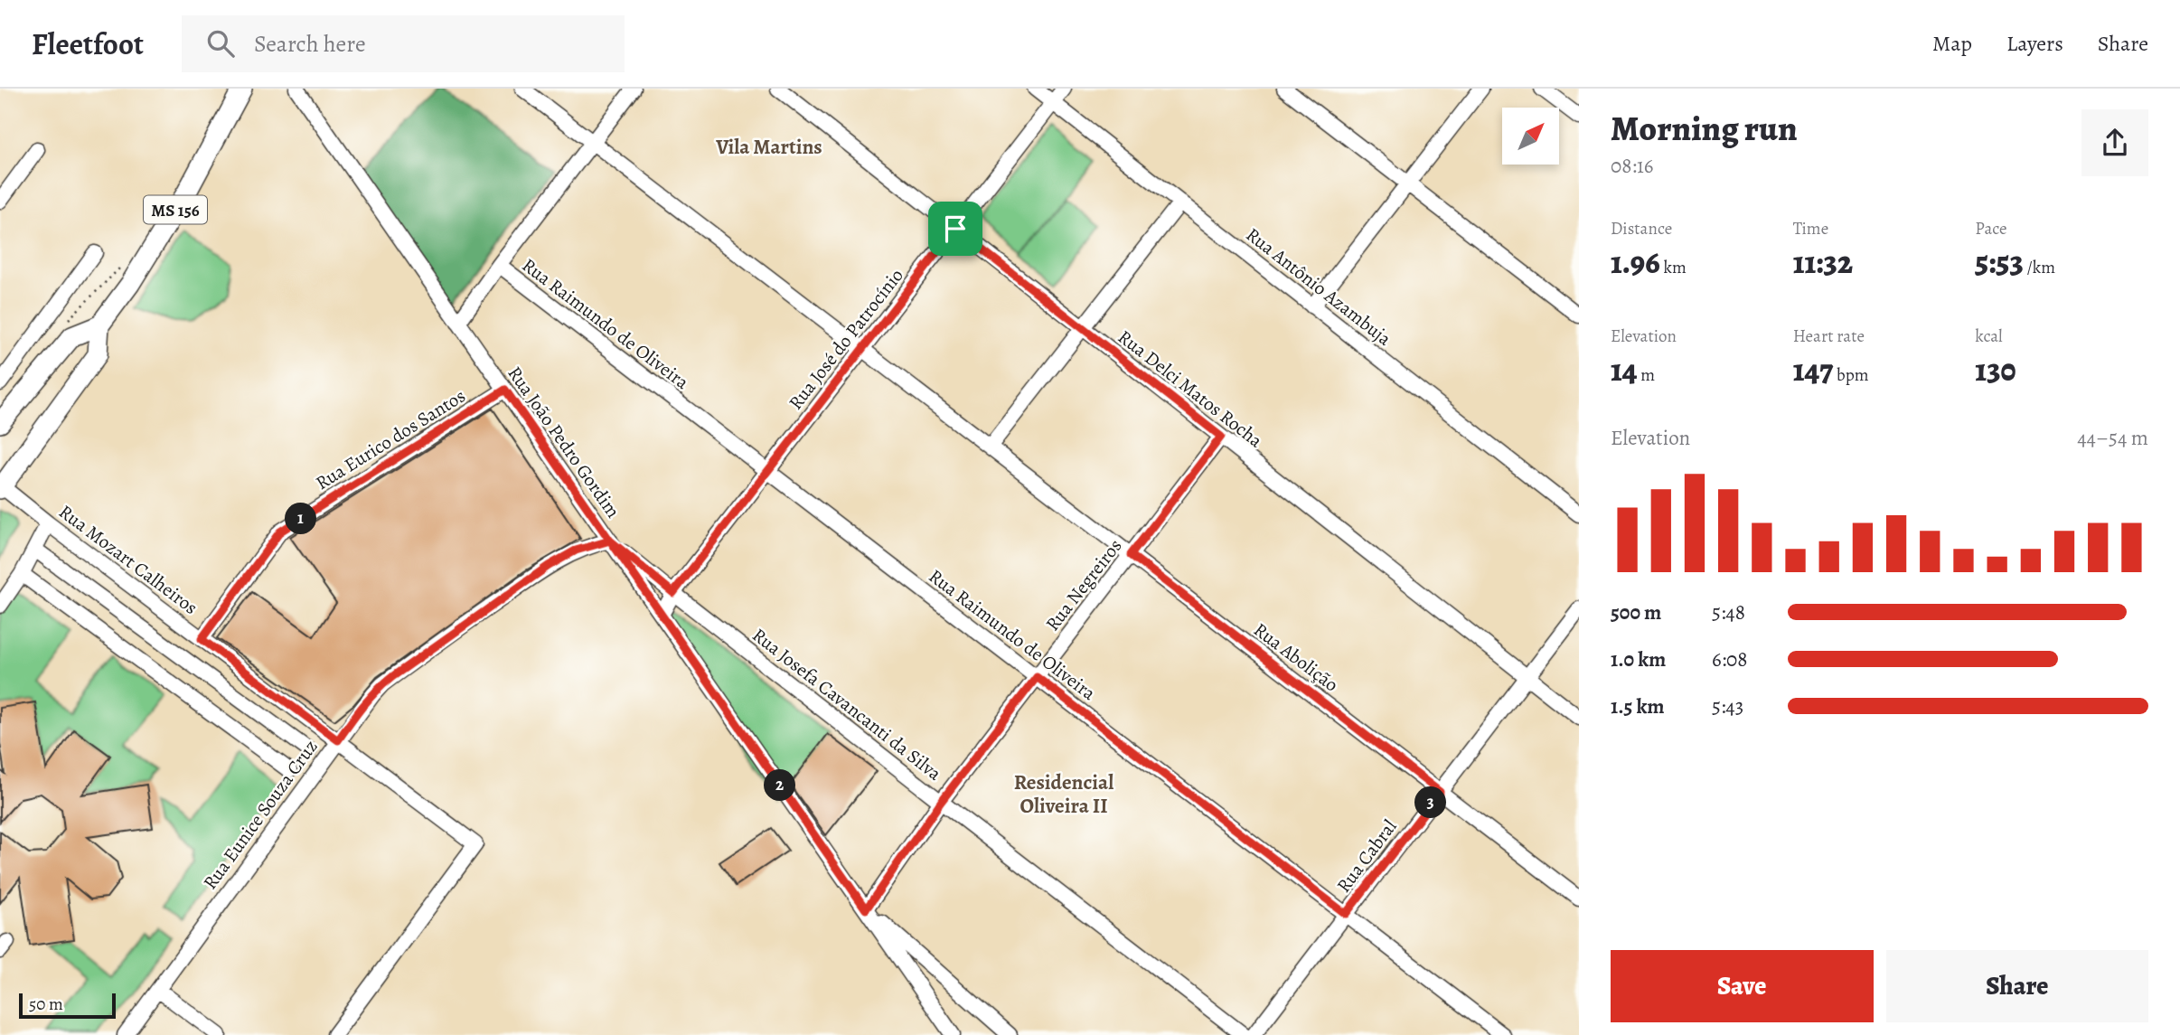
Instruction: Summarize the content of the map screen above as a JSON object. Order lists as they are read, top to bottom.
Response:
{
  "streets": {
    "main road": ["MS 156"],
    "street": [
      "Rua Antônio Azambuja",
      "Rua Raimundo de Oliveira",
      "Rua José do Patrocínio",
      "Rua Delci Matos Rocha",
      "Rua Eurico dos Santos",
      "Rua João Pedro Gordim",
      "Rua Mozart Calheiros",
      "Rua Negreiros",
      "Rua Abolição",
      "Rua Josefa Cavancanti da Silva",
      "Rua Eunice Souza Cruz",
      "Rua Cabral"
    ]
  },
  "crossings": [
    ["Rua Antônio Azambuja", "Rua José do Patrocínio"],
    ["Rua Raimundo de Oliveira", "Rua José do Patrocínio"],
    ["Rua Raimundo de Oliveira", "Rua Negreiros"],
    ["Rua Raimundo de Oliveira", "Rua Cabral"],
    ["Rua José do Patrocínio", "Rua Delci Matos Rocha"],
    ["Rua José do Patrocínio", "Rua João Pedro Gordim"],
    ["Rua José do Patrocínio", "Rua Abolição"],
    ["Rua José do Patrocínio", "Rua Josefa Cavancanti da Silva"],
    ["Rua Delci Matos Rocha", "Rua Negreiros"],
    ["Rua Delci Matos Rocha", "Rua Cabral"],
    ["Rua Eurico dos Santos", "Rua João Pedro Gordim"],
    ["Rua Eurico dos Santos", "Rua Mozart Calheiros"],
    ["Rua João Pedro Gordim", "Rua Negreiros"],
    ["Rua João Pedro Gordim", "Rua Josefa Cavancanti da Silva"],
    ["Rua João Pedro Gordim", "Rua Eunice Souza Cruz"],
    ["Rua Mozart Calheiros", "Rua Eunice Souza Cruz"],
    ["Rua Negreiros", "Rua Abolição"],
    ["Rua Negreiros", "Rua Josefa Cavancanti da Silva"],
    ["Rua Abolição", "Rua Cabral"],
    ["Rua Josefa Cavancanti da Silva", "Rua Eunice Souza Cruz"]
  ],
  "districts": ["Vila Martins", "Residencial Oliveira II"],
  "scale_bar": "50 m",
  "north": "top right",
  "page": {
    "header": "Fleetfoot",
    "search": "Search here",
    "nav": ["Map", "Layers", "Share"],
    "heading": ["Morning run", "08:16"],
    "stats": [
      ["Distance", "1.96 km"],
      ["Time", "11:32"],
      ["Pace", "5:53 /km"],
      ["Elevation", "14 m"],
      ["Heart rate", "147 bpm"],
      ["kcal", "130"]
    ],
    "chart": ["Elevation", "44–54 m"],
    "pins": ["1", "2", "3"],
    "list": [
      {
        "name": "500 m",
        "note": "5:48"
      },
      {
        "name": "1.0 km",
        "note": "6:08"
      },
      {
        "name": "1.5 km",
        "note": "5:43"
      }
    ],
    "buttons": ["Save", "Share"],
    "scale": "50 m"
  }
}
